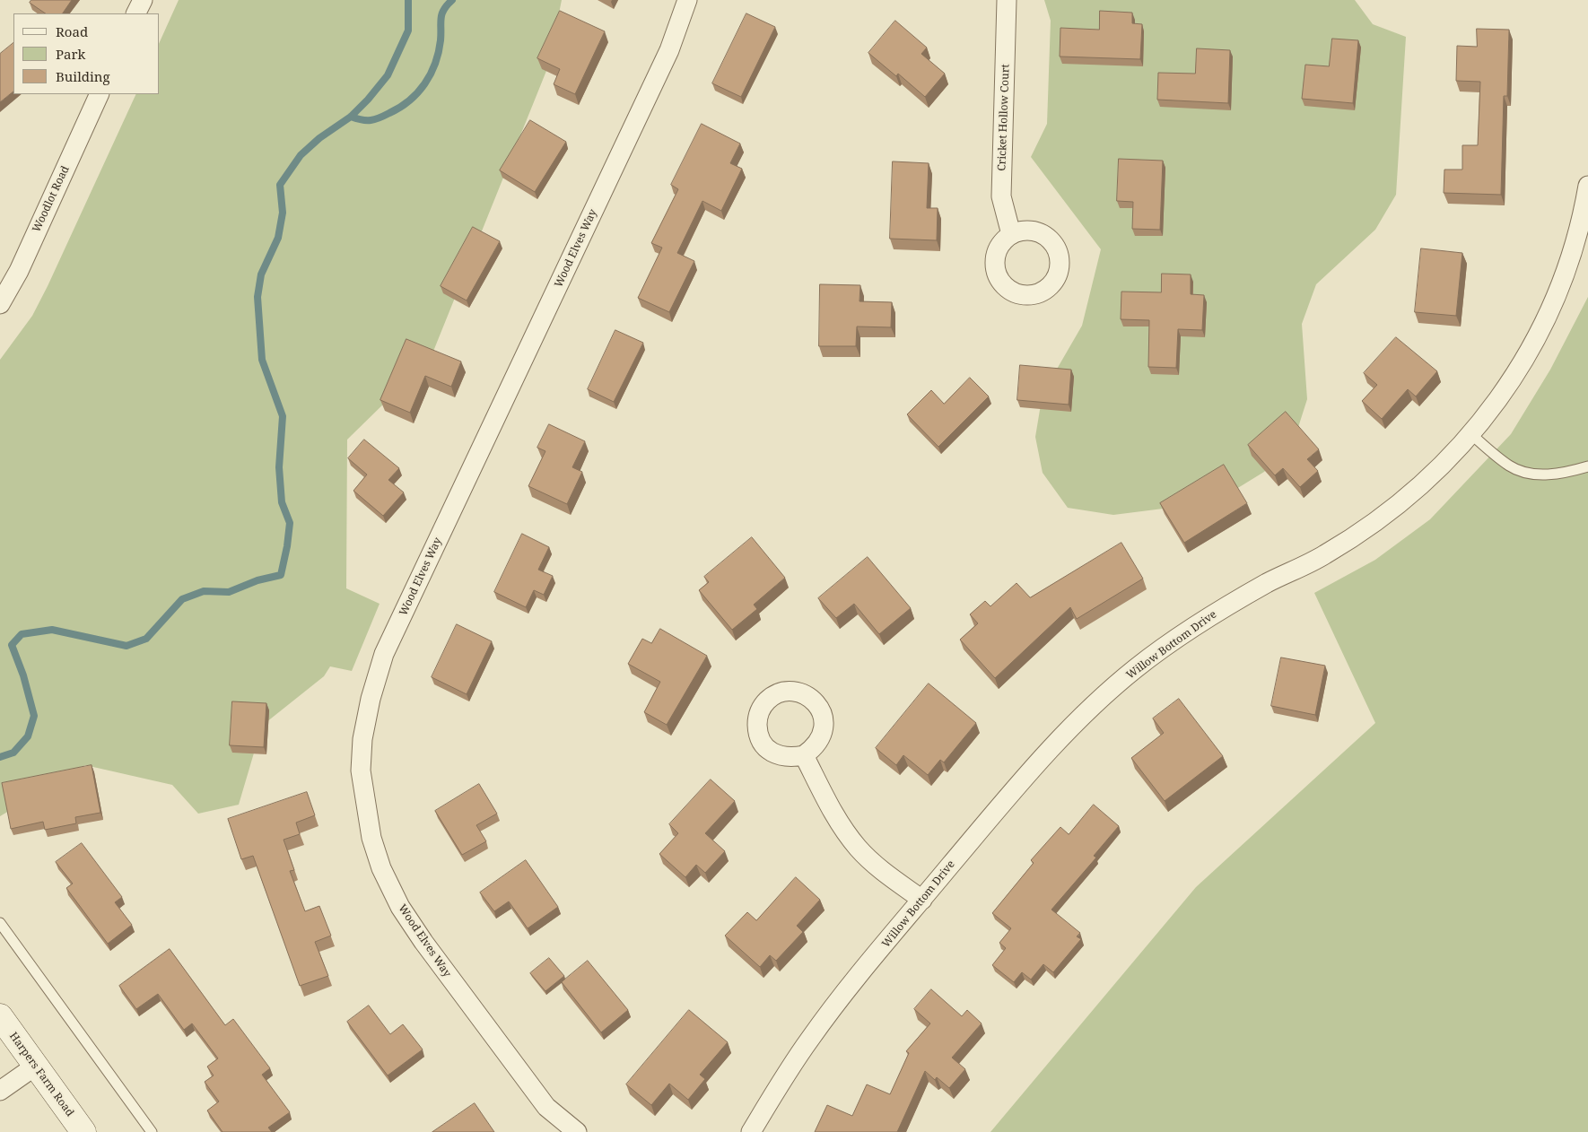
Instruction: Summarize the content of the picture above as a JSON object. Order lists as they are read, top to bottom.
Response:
{
  "streets": {
    "main road": ["Harpers Farm Road"],
    "street": [
      "Cricket Hollow Court",
      "Woodlot Road",
      "Wood Elves Way",
      "Willow Bottom Drive"
    ]
  },
  "legend": ["Road", "Park", "Building"]
}
